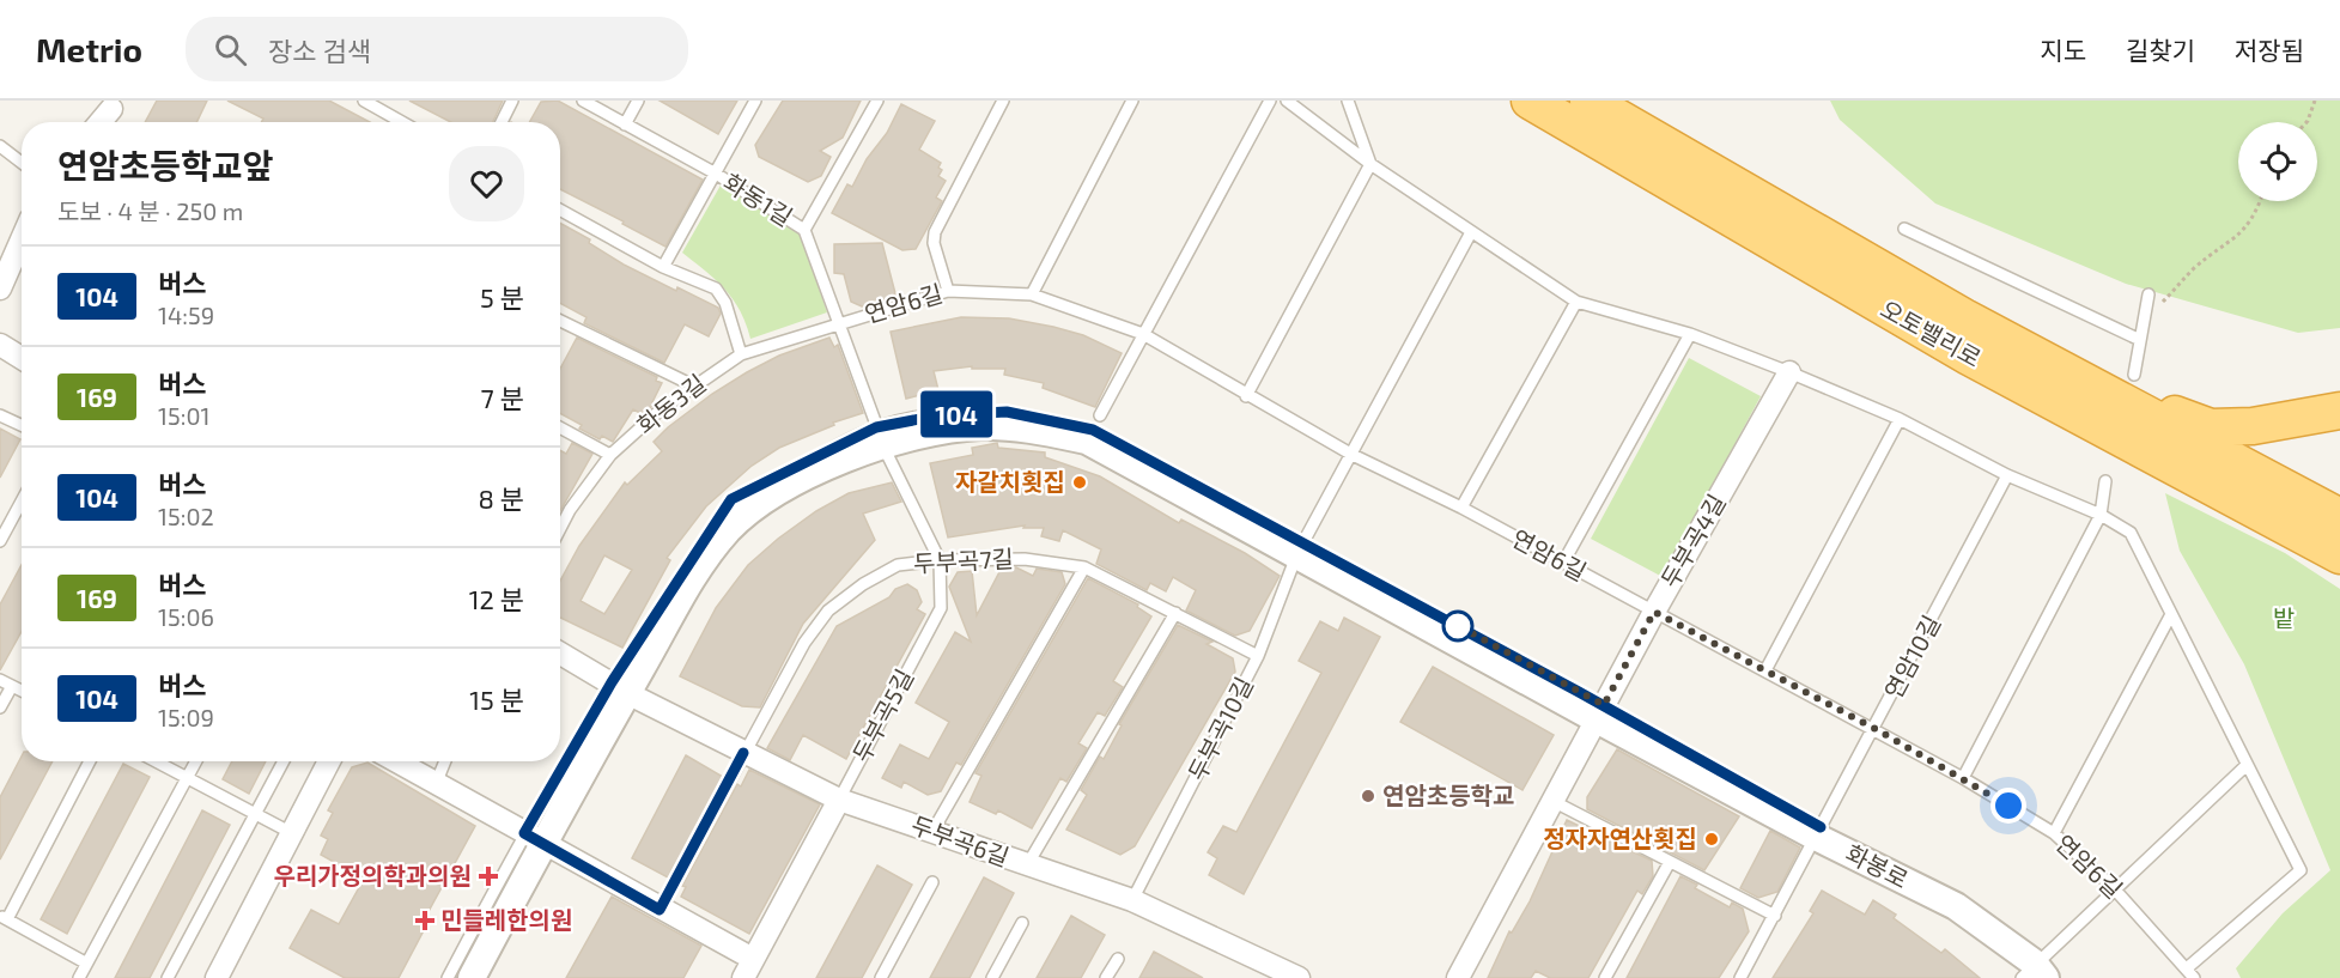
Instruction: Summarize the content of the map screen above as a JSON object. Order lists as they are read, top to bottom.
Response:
{
  "streets": {
    "highway": ["오토밸리로"],
    "street": [
      "두부곡4길",
      "두부곡5길",
      "두부곡6길",
      "화봉로"
    ],
    "lane": [
      "화동1길",
      "연암6길",
      "화동3길",
      "두부곡7길",
      "연암10길",
      "두부곡10길"
    ]
  },
  "crossings": [
    ["화동1길", "연암6길"],
    ["화동1길", "화동3길"],
    ["화동1길", "두부곡5길"],
    ["화동1길", "화봉로"],
    ["연암6길", "화동3길"],
    ["연암6길", "두부곡4길"],
    ["연암6길", "연암10길"],
    ["연암6길", "두부곡10길"],
    ["두부곡4길", "화봉로"],
    ["두부곡7길", "두부곡5길"],
    ["두부곡7길", "두부곡10길"],
    ["두부곡7길", "두부곡6길"],
    ["연암10길", "화봉로"],
    ["두부곡5길", "두부곡6길"],
    ["두부곡5길", "화봉로"],
    ["두부곡10길", "두부곡6길"],
    ["두부곡10길", "화봉로"],
    ["두부곡6길", "화봉로"]
  ],
  "parks": ["밭"],
  "places": {
    "other": ["자갈치횟집", "연암초등학교", "정자자연산횟집"],
    "health": ["우리가정의학과의원", "민들레한의원"]
  },
  "lines": ["bus line 104"],
  "page": {
    "header": "Metrio",
    "search": "장소 검색",
    "nav": ["지도", "길찾기", "저장됨"],
    "on_map": "104",
    "heading": ["연암초등학교앞", "도보 · 4 분 · 250 m"],
    "list": [
      {
        "mark": "104",
        "name": "버스",
        "note": "14:59",
        "value": "5 분"
      },
      {
        "mark": "169",
        "name": "버스",
        "note": "15:01",
        "value": "7 분"
      },
      {
        "mark": "104",
        "name": "버스",
        "note": "15:02",
        "value": "8 분"
      },
      {
        "mark": "169",
        "name": "버스",
        "note": "15:06",
        "value": "12 분"
      },
      {
        "mark": "104",
        "name": "버스",
        "note": "15:09",
        "value": "15 분"
      }
    ]
  }
}
